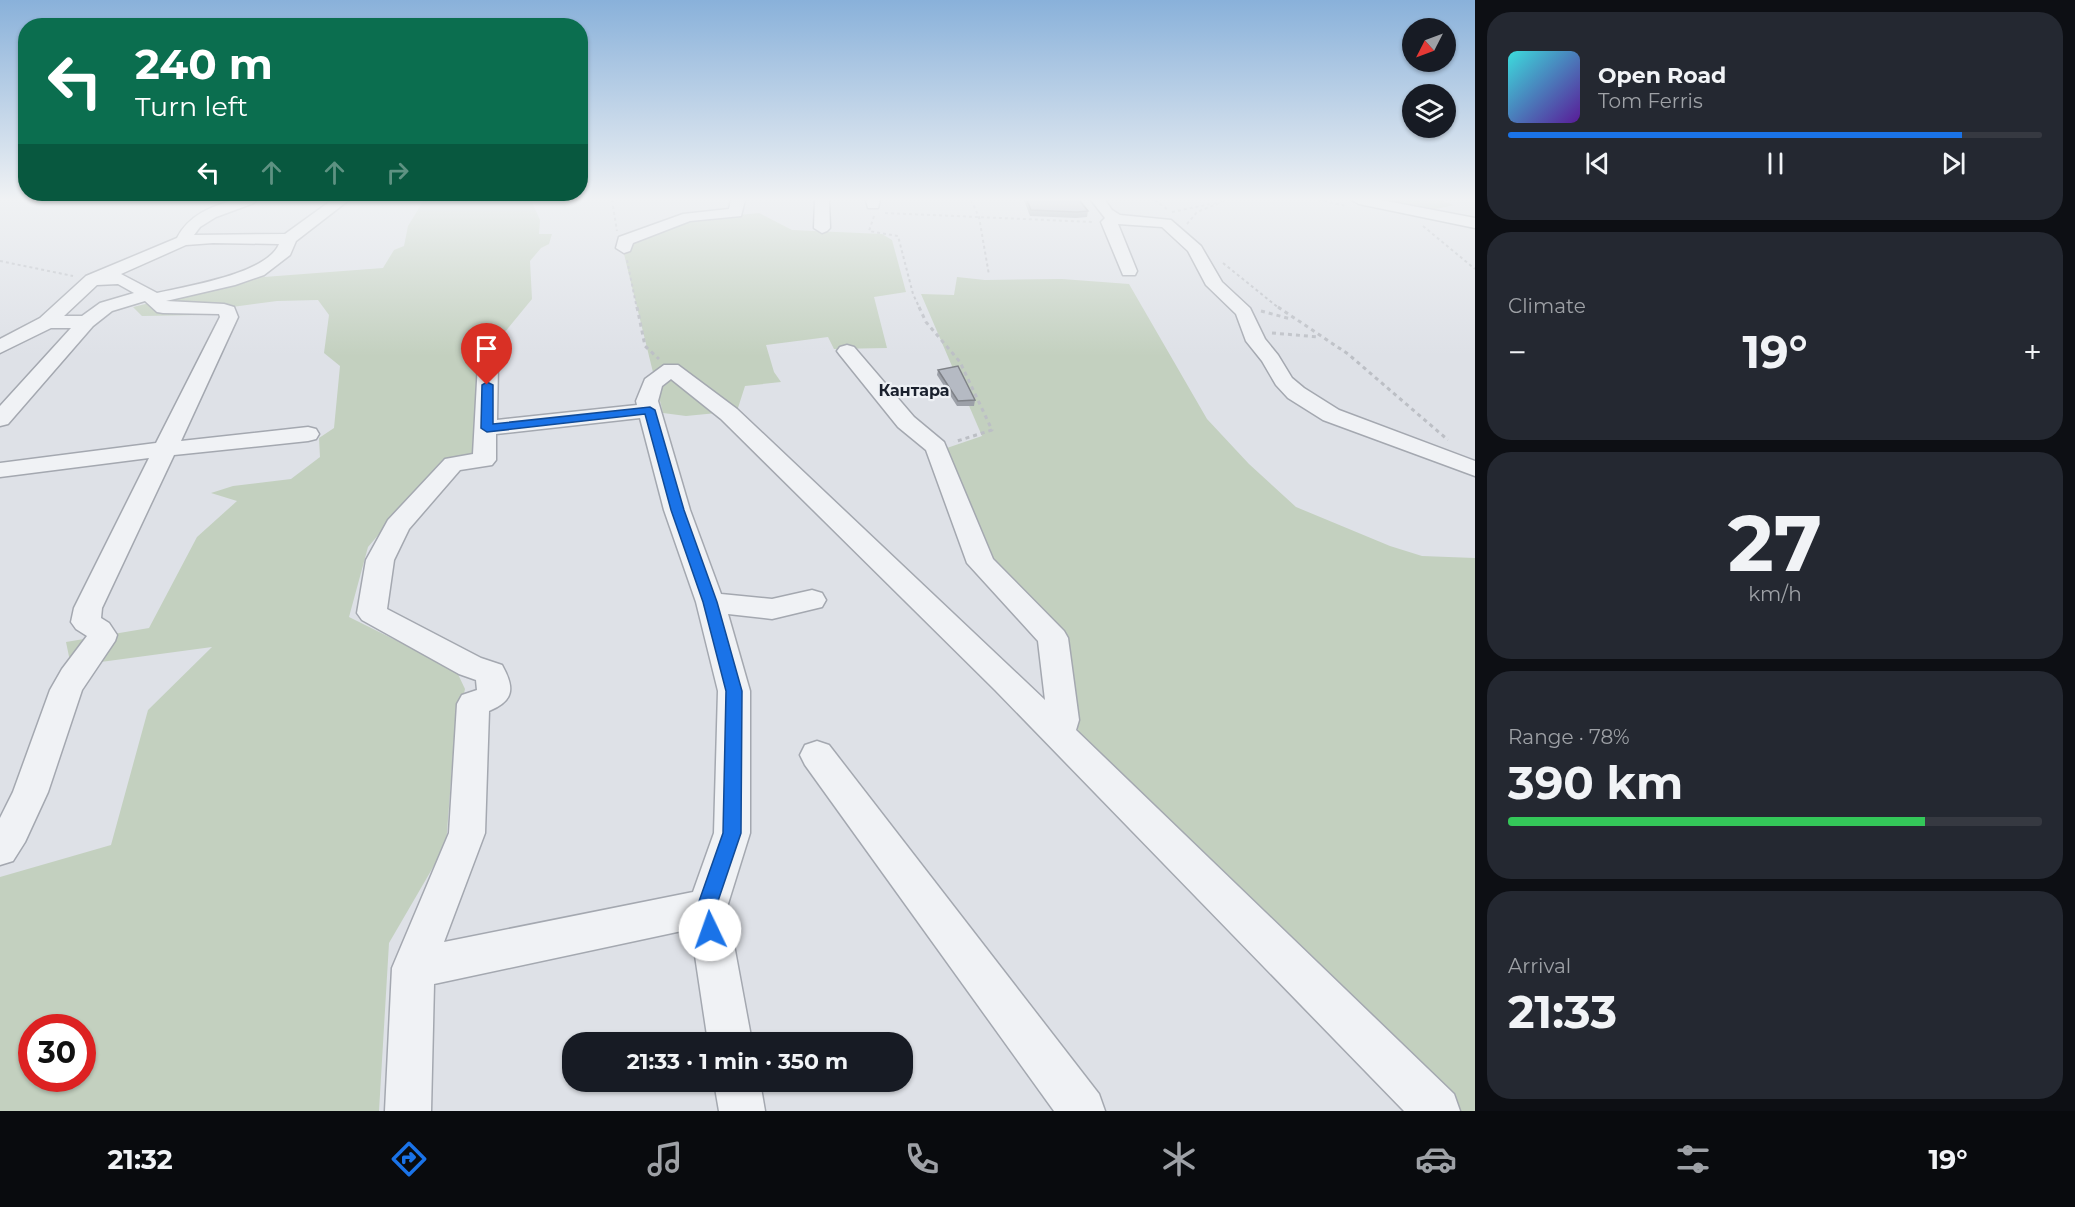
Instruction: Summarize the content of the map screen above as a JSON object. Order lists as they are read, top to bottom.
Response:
{
  "districts": ["Кантара"],
  "north": "bottom left",
  "page": {
    "turn": ["240 m", "Turn left"],
    "song": ["Open Road", "Tom Ferris"],
    "tile": [
      "Climate",
      ["27", "km/h"],
      ["Range · 78%", "390 km"],
      ["Arrival", "21:33"]
    ],
    "heat": ["−", "19°", "+"],
    "limit": "30",
    "trip": "21:33 · 1 min · 350 m",
    "tabs": ["21:32", "19°"]
  }
}
